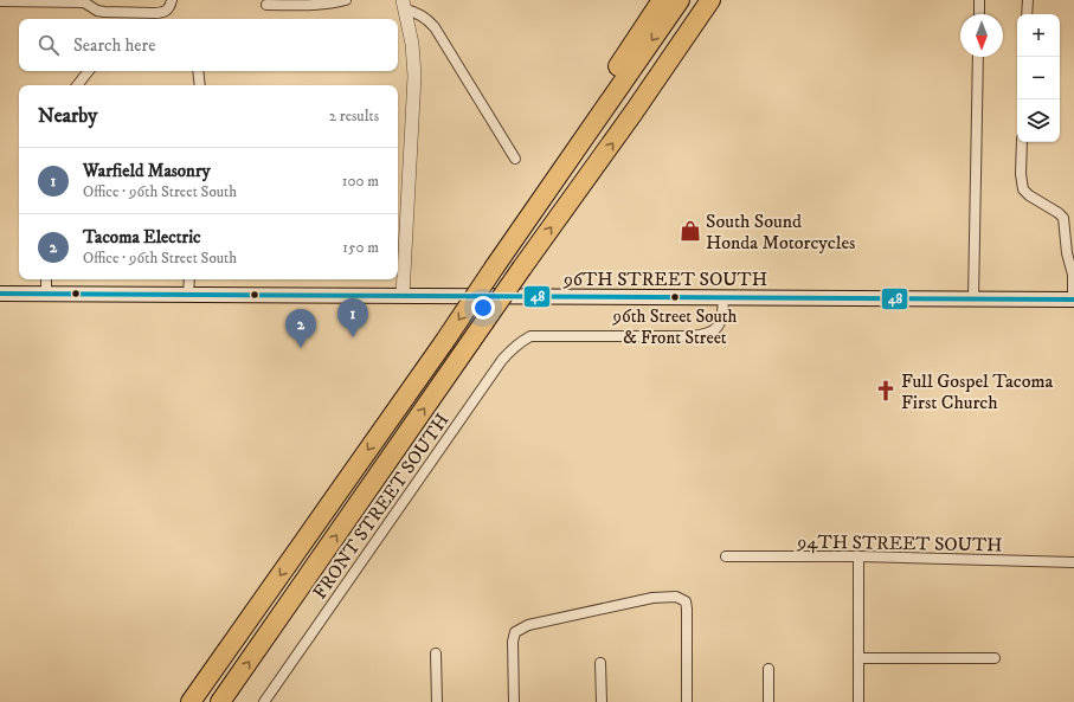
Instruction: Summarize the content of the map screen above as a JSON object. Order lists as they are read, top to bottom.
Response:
{
  "streets": {
    "main road": ["96TH STREET SOUTH"],
    "street": ["FRONT STREET SOUTH", "94TH STREET SOUTH"]
  },
  "crossings": [
    ["96TH STREET SOUTH", "FRONT STREET SOUTH"]
  ],
  "places": {
    "shop": ["South Sound Honda Motorcycles"],
    "other": ["96th Street South & Front Street"],
    "church": ["Full Gospel Tacoma First Church"]
  },
  "lines": ["transit line 48"],
  "north": "bottom",
  "page": {
    "map_buttons": ["+", "−"],
    "search": "Search here",
    "heading": ["Nearby", "2 results"],
    "list": [
      {
        "mark": "1",
        "name": "Warfield Masonry",
        "note": "Office · 96th Street South",
        "value": "100 m"
      },
      {
        "mark": "2",
        "name": "Tacoma Electric",
        "note": "Office · 96th Street South",
        "value": "150 m"
      }
    ],
    "pins": ["1", "2"]
  }
}
